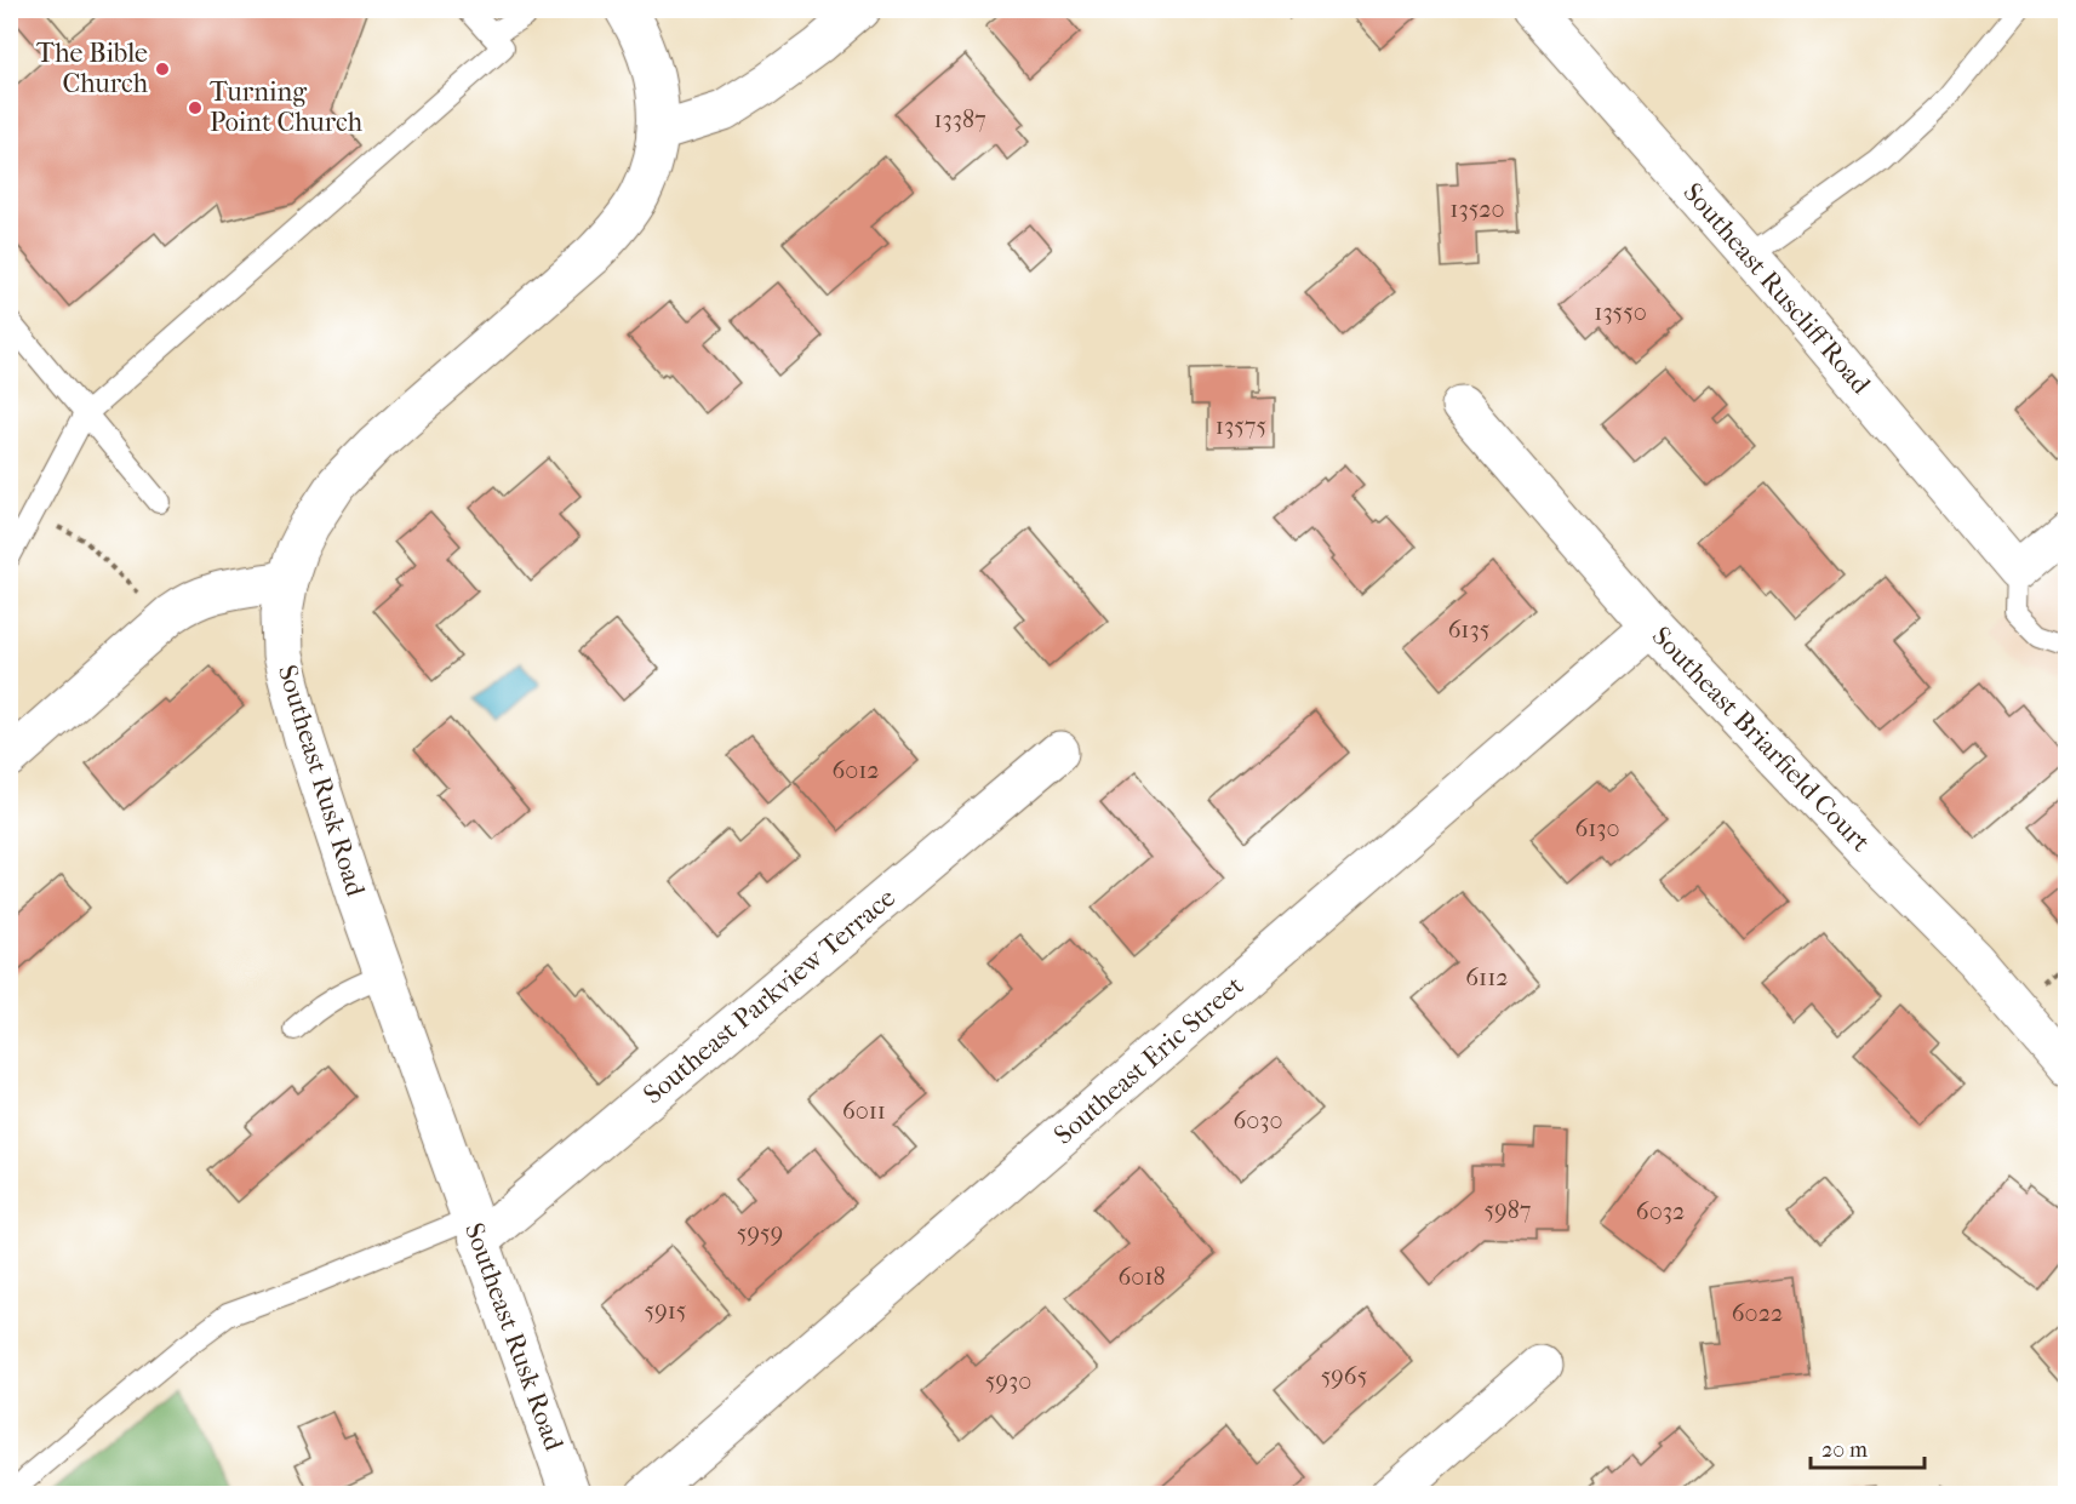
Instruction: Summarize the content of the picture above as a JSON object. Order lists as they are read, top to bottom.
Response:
{
  "streets": {
    "street": [
      "Southeast Ruscliff Road",
      "Southeast Briarfield Court",
      "Southeast Rusk Road",
      "Southeast Parkview Terrace",
      "Southeast Eric Street"
    ]
  },
  "crossings": [
    ["Southeast Briarfield Court", "Southeast Eric Street"],
    ["Southeast Rusk Road", "Southeast Parkview Terrace"]
  ],
  "places": ["The Bible Church", "Turning Point Church"],
  "house_numbers": [
    "13387",
    "13520",
    "13550",
    "13575",
    "6135",
    "6012",
    "6130",
    "6112",
    "6011",
    "6030",
    "5987",
    "6032",
    "5959",
    "6018",
    "5915",
    "6022",
    "5965",
    "5930"
  ],
  "scale_bar": "20 m"
}
